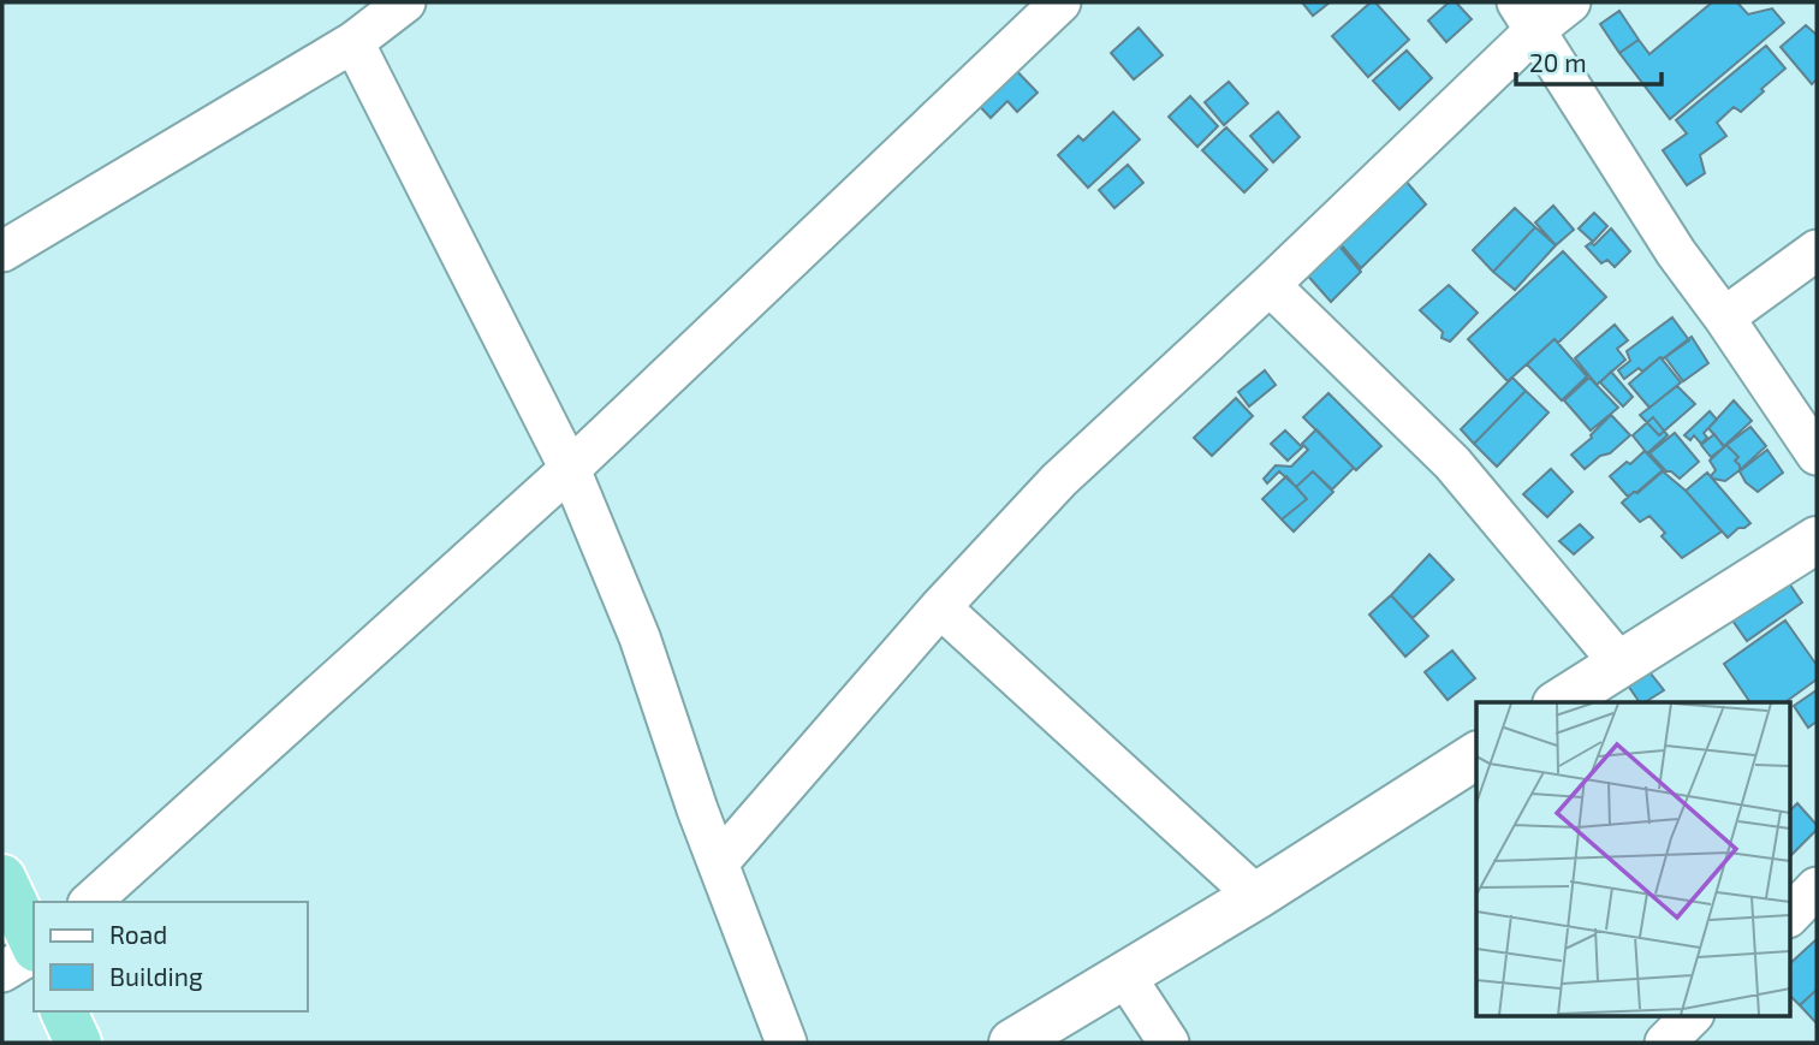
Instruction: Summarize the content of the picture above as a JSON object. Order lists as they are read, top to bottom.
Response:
{
  "legend": ["Road", "Building"],
  "scale_bar": "20 m"
}
